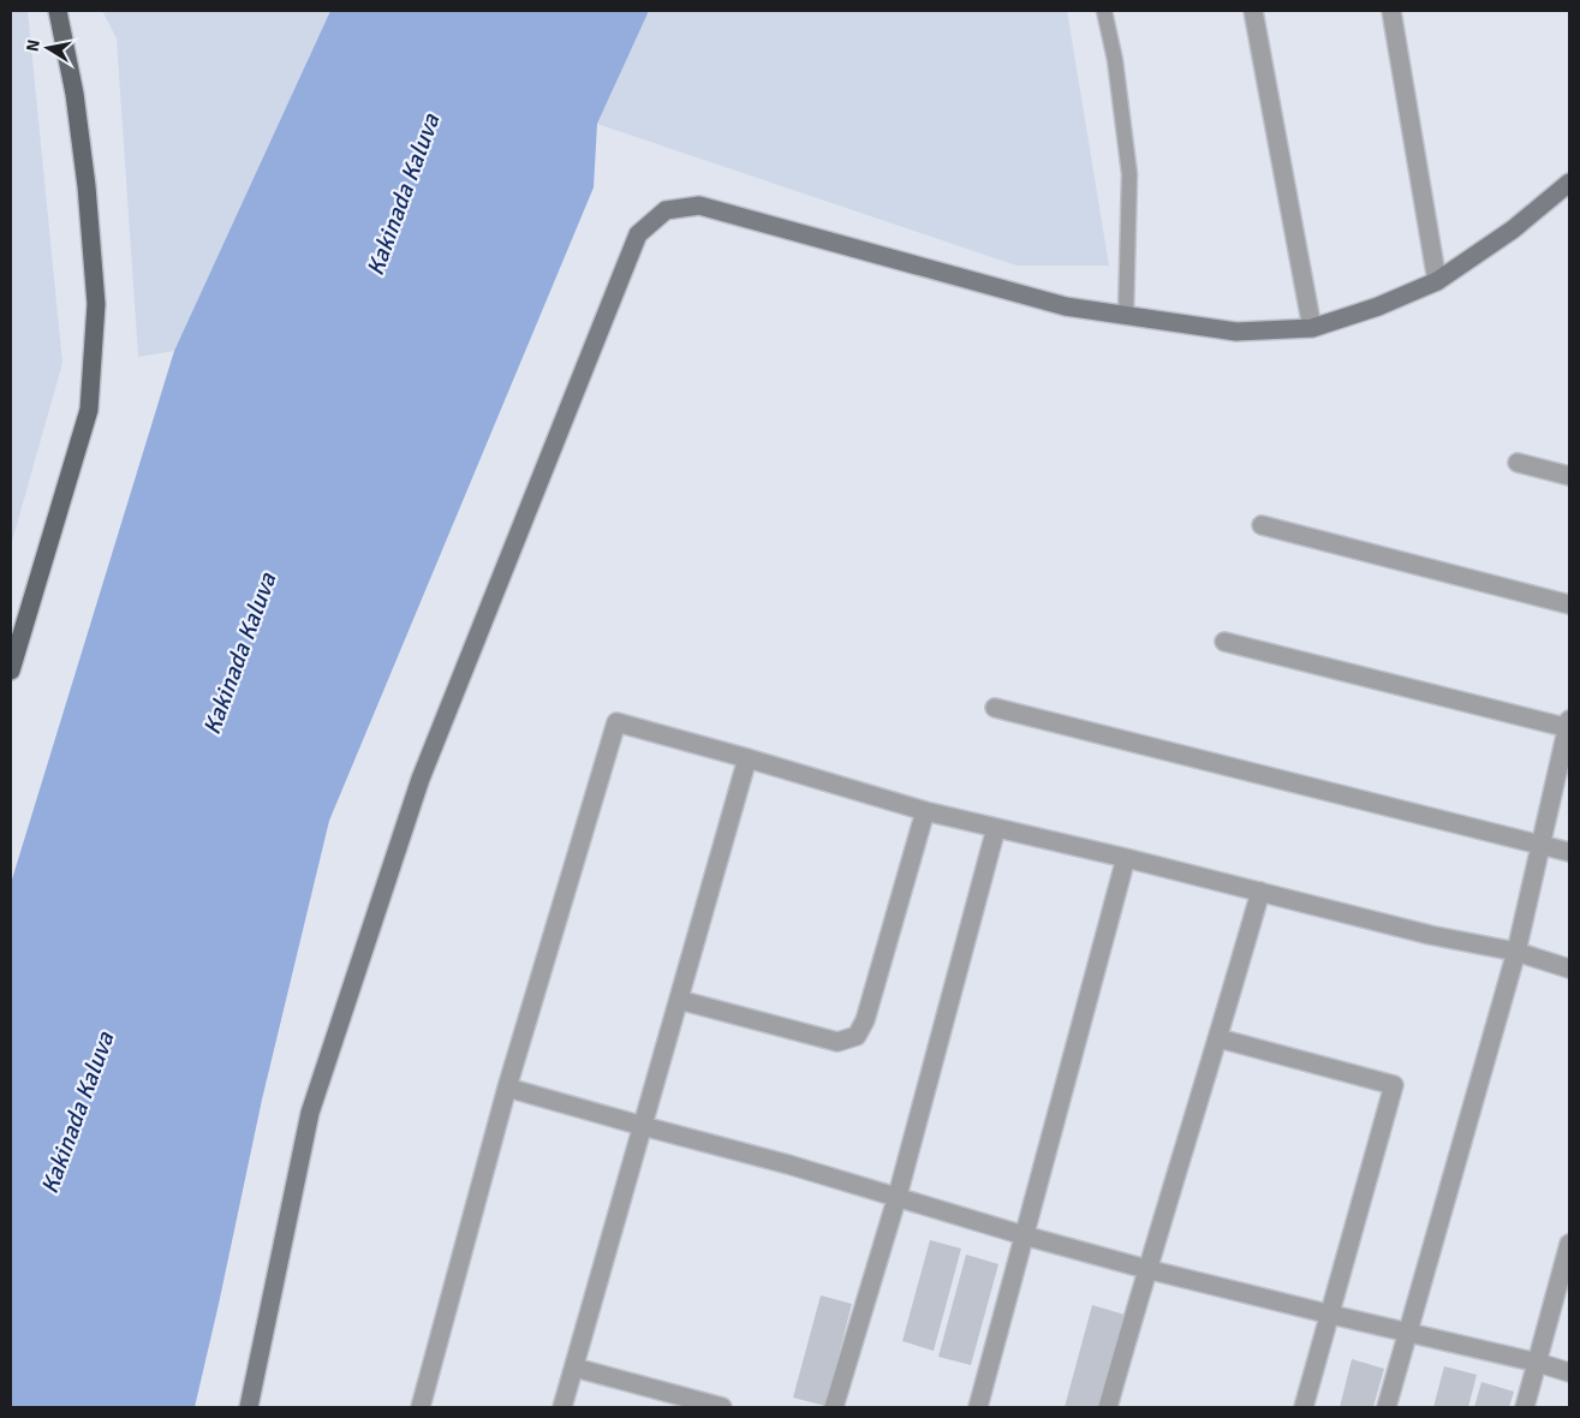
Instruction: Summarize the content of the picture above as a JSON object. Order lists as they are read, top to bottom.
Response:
{
  "water": ["Kakinada Kaluva"],
  "north": "left"
}
